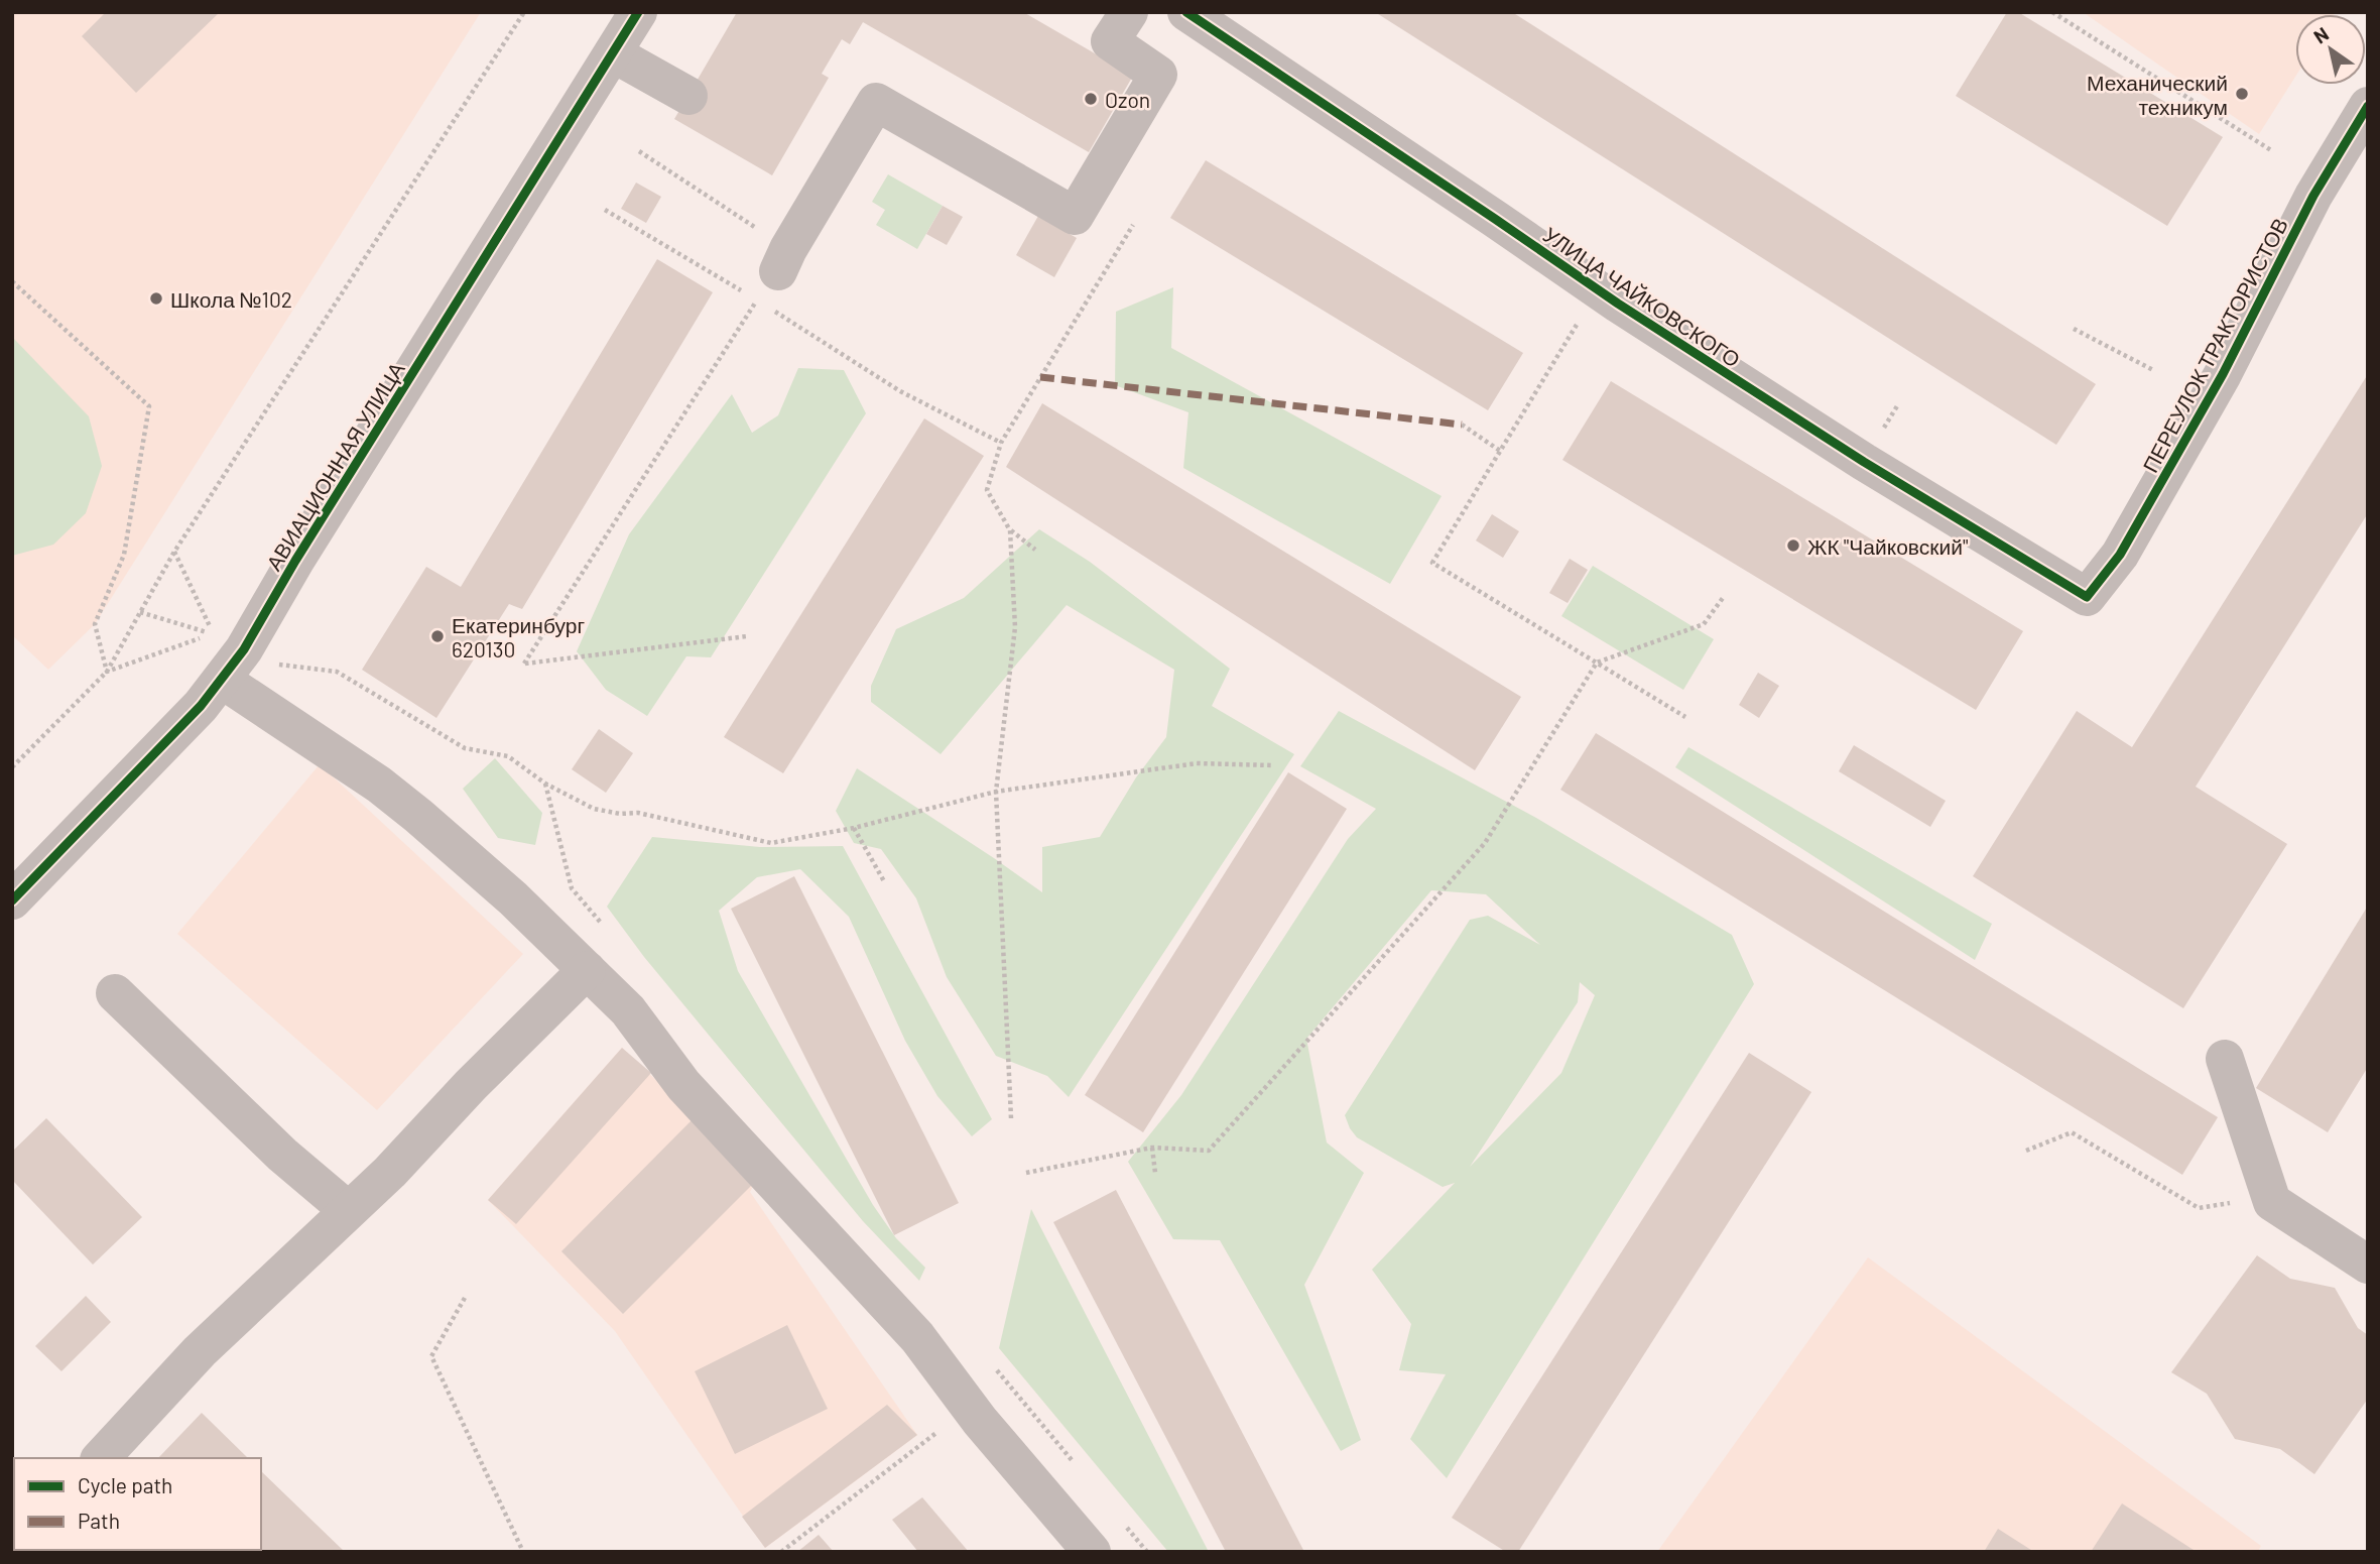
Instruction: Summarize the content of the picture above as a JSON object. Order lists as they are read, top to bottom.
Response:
{
  "streets": {
    "street": ["УЛИЦА ЧАЙКОВСКОГО", "ПЕРЕУЛОК ТРАКТОРИСТОВ", "АВИАЦИОННАЯ УЛИЦА"]
  },
  "crossings": [
    ["УЛИЦА ЧАЙКОВСКОГО", "ПЕРЕУЛОК ТРАКТОРИСТОВ"]
  ],
  "places": [
    "Механический техникум",
    "Ozon",
    "Школа №102",
    "ЖК \"Чайковский\"",
    "Екатеринбург 620130"
  ],
  "legend": ["Cycle path", "Path"],
  "north": "top left"
}
